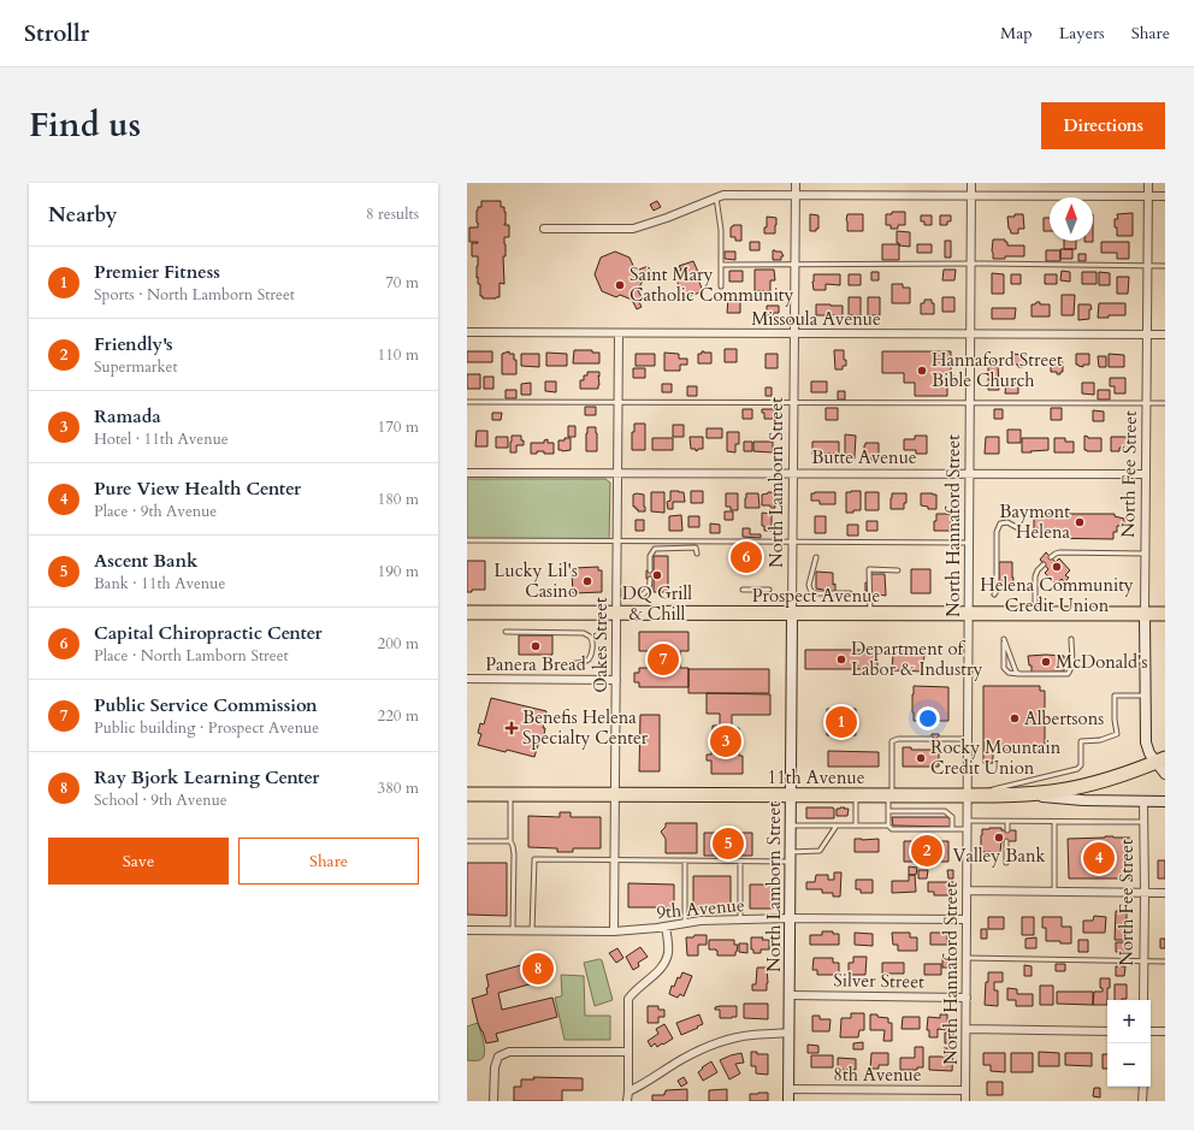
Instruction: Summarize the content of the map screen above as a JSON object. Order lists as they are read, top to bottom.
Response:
{
  "streets": {
    "highway": ["Prospect Avenue", "11th Avenue"],
    "street": [
      "Missoula Avenue",
      "Butte Avenue",
      "North Fee Street",
      "North Lamborn Street",
      "North Hannaford Street",
      "Oakes Street",
      "9th Avenue",
      "Silver Street",
      "8th Avenue"
    ]
  },
  "crossings": [
    ["Missoula Avenue", "North Fee Street"],
    ["Missoula Avenue", "North Lamborn Street"],
    ["Missoula Avenue", "North Hannaford Street"],
    ["Missoula Avenue", "Oakes Street"],
    ["Butte Avenue", "North Fee Street"],
    ["Butte Avenue", "North Lamborn Street"],
    ["Butte Avenue", "North Hannaford Street"],
    ["Butte Avenue", "Oakes Street"],
    ["North Fee Street", "Prospect Avenue"],
    ["North Fee Street", "11th Avenue"],
    ["North Lamborn Street", "Prospect Avenue"],
    ["North Lamborn Street", "11th Avenue"],
    ["North Lamborn Street", "9th Avenue"],
    ["North Lamborn Street", "Silver Street"],
    ["North Lamborn Street", "8th Avenue"],
    ["North Hannaford Street", "Prospect Avenue"],
    ["North Hannaford Street", "11th Avenue"],
    ["North Hannaford Street", "9th Avenue"],
    ["North Hannaford Street", "Silver Street"],
    ["North Hannaford Street", "8th Avenue"],
    ["Prospect Avenue", "Oakes Street"],
    ["Oakes Street", "11th Avenue"],
    ["Oakes Street", "9th Avenue"]
  ],
  "places": {
    "other": [
      "Saint Mary Catholic Community",
      "Hannaford Street Bible Church",
      "Baymont Helena",
      "Helena Community Credit Union",
      "DQ Grill & Chill",
      "Lucky Lil's Casino",
      "Panera Bread",
      "Department of Labor & Industry",
      "McDonald's",
      "Albertsons",
      "Rocky Mountain Credit Union",
      "Valley Bank"
    ],
    "health": ["Benefis Helena Specialty Center"]
  },
  "north": "top",
  "page": {
    "header": "Strollr",
    "nav": ["Map", "Layers", "Share"],
    "title": "Find us",
    "buttons": [
      "Directions",
      ["Save", "Share"]
    ],
    "heading": ["Nearby", "8 results"],
    "list": [
      {
        "mark": "1",
        "name": "Premier Fitness",
        "note": "Sports · North Lamborn Street",
        "value": "70 m"
      },
      {
        "mark": "2",
        "name": "Friendly's",
        "note": "Supermarket",
        "value": "110 m"
      },
      {
        "mark": "3",
        "name": "Ramada",
        "note": "Hotel · 11th Avenue",
        "value": "170 m"
      },
      {
        "mark": "4",
        "name": "Pure View Health Center",
        "note": "Place · 9th Avenue",
        "value": "180 m"
      },
      {
        "mark": "5",
        "name": "Ascent Bank",
        "note": "Bank · 11th Avenue",
        "value": "190 m"
      },
      {
        "mark": "6",
        "name": "Capital Chiropractic Center",
        "note": "Place · North Lamborn Street",
        "value": "200 m"
      },
      {
        "mark": "7",
        "name": "Public Service Commission",
        "note": "Public building · Prospect Avenue",
        "value": "220 m"
      },
      {
        "mark": "8",
        "name": "Ray Bjork Learning Center",
        "note": "School · 9th Avenue",
        "value": "380 m"
      }
    ],
    "pins": [
      "6",
      "7",
      "1",
      "3",
      "5",
      "2",
      "4",
      "8"
    ],
    "map_buttons": ["+", "−"]
  }
}
